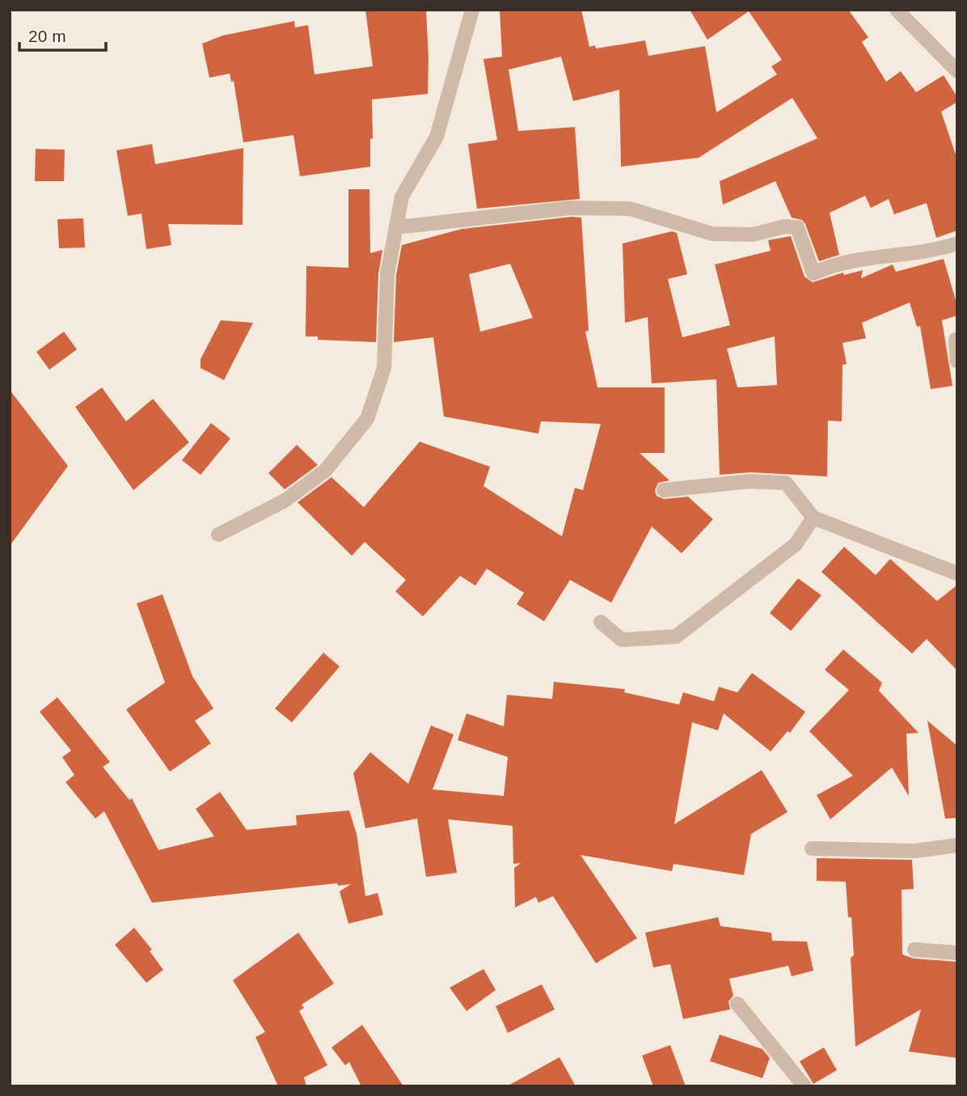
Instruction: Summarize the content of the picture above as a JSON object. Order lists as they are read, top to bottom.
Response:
{
  "scale_bar": "20 m"
}
